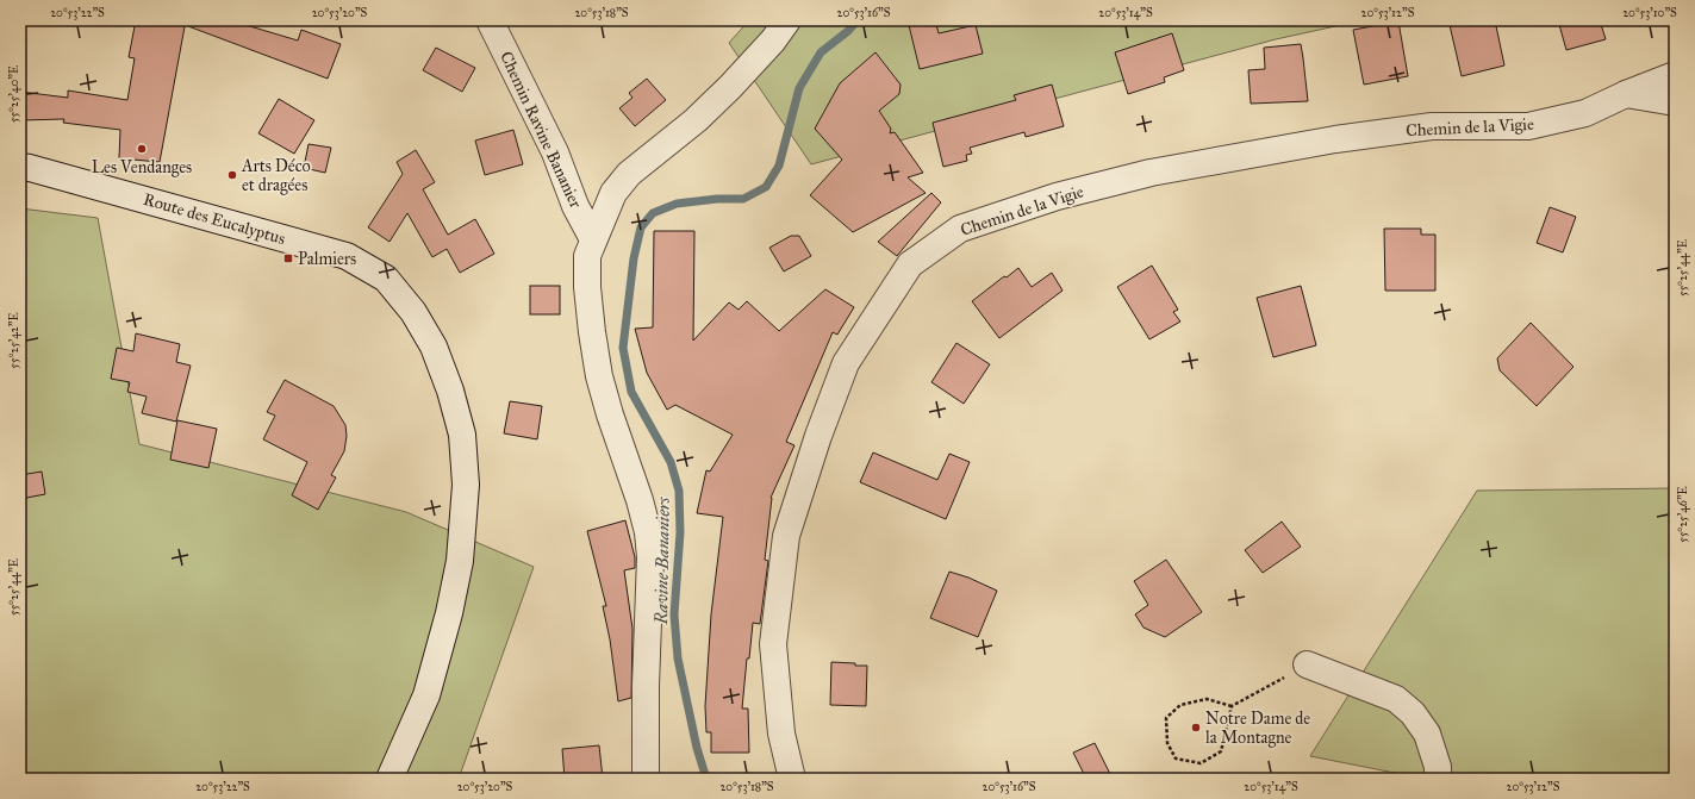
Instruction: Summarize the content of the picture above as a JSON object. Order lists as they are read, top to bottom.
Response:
{
  "streets": {
    "street": ["Chemin de la Vigie", "Chemin Ravine Bananier", "Route des Eucalyptus"]
  },
  "water": ["Ravine Bananiers"],
  "places": {
    "other": ["Les Vendanges", "Arts Déco et dragées", "Notre Dame de la Montagne"],
    "transit": ["Palmiers"]
  },
  "coordinates": [
    "20°53'22\"S",
    "20°53'20\"S",
    "20°53'18\"S",
    "20°53'16\"S",
    "20°53'14\"S",
    "20°53'12\"S",
    "20°53'10\"S",
    "55°25'40\"E",
    "55°25'44\"E",
    "55°25'42\"E",
    "55°25'46\"E"
  ]
}
